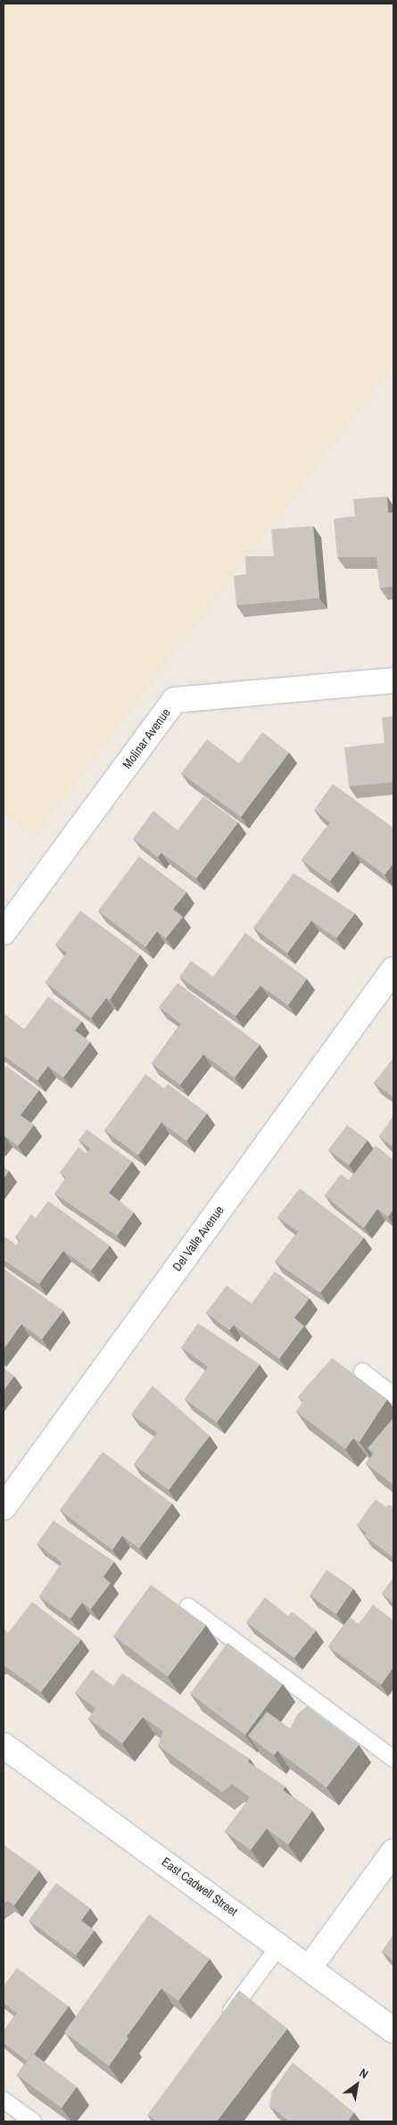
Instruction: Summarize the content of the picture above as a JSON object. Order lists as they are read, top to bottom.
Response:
{
  "streets": {
    "street": ["Molinar Avenue", "Del Valle Avenue", "East Cadwell Street"]
  },
  "north": "top right"
}
